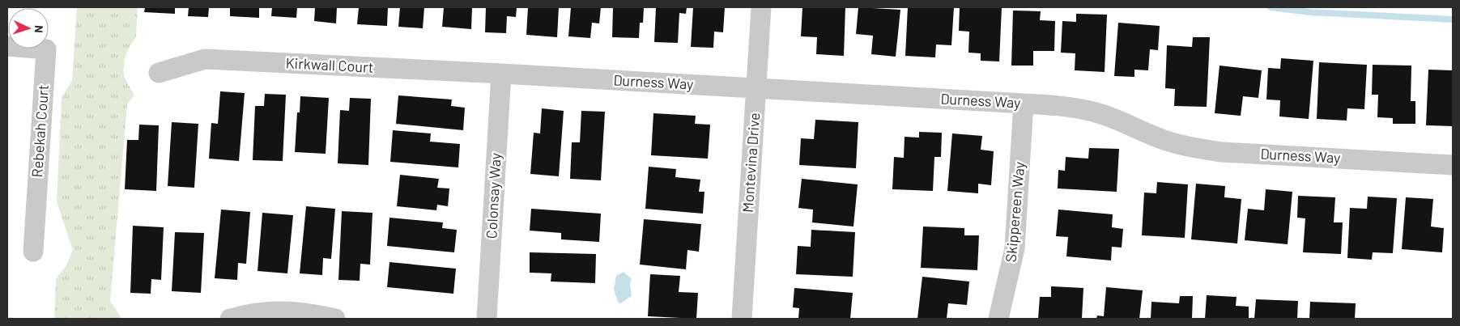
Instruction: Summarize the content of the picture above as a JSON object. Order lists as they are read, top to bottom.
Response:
{
  "streets": {
    "street": [
      "Kirkwall Court",
      "Durness Way",
      "Rebekah Court",
      "Montevina Drive",
      "Colonsay Way",
      "Skippereen Way"
    ]
  },
  "crossings": [
    ["Kirkwall Court", "Durness Way"],
    ["Kirkwall Court", "Colonsay Way"],
    ["Durness Way", "Montevina Drive"],
    ["Durness Way", "Colonsay Way"],
    ["Durness Way", "Skippereen Way"]
  ],
  "north": "right"
}
